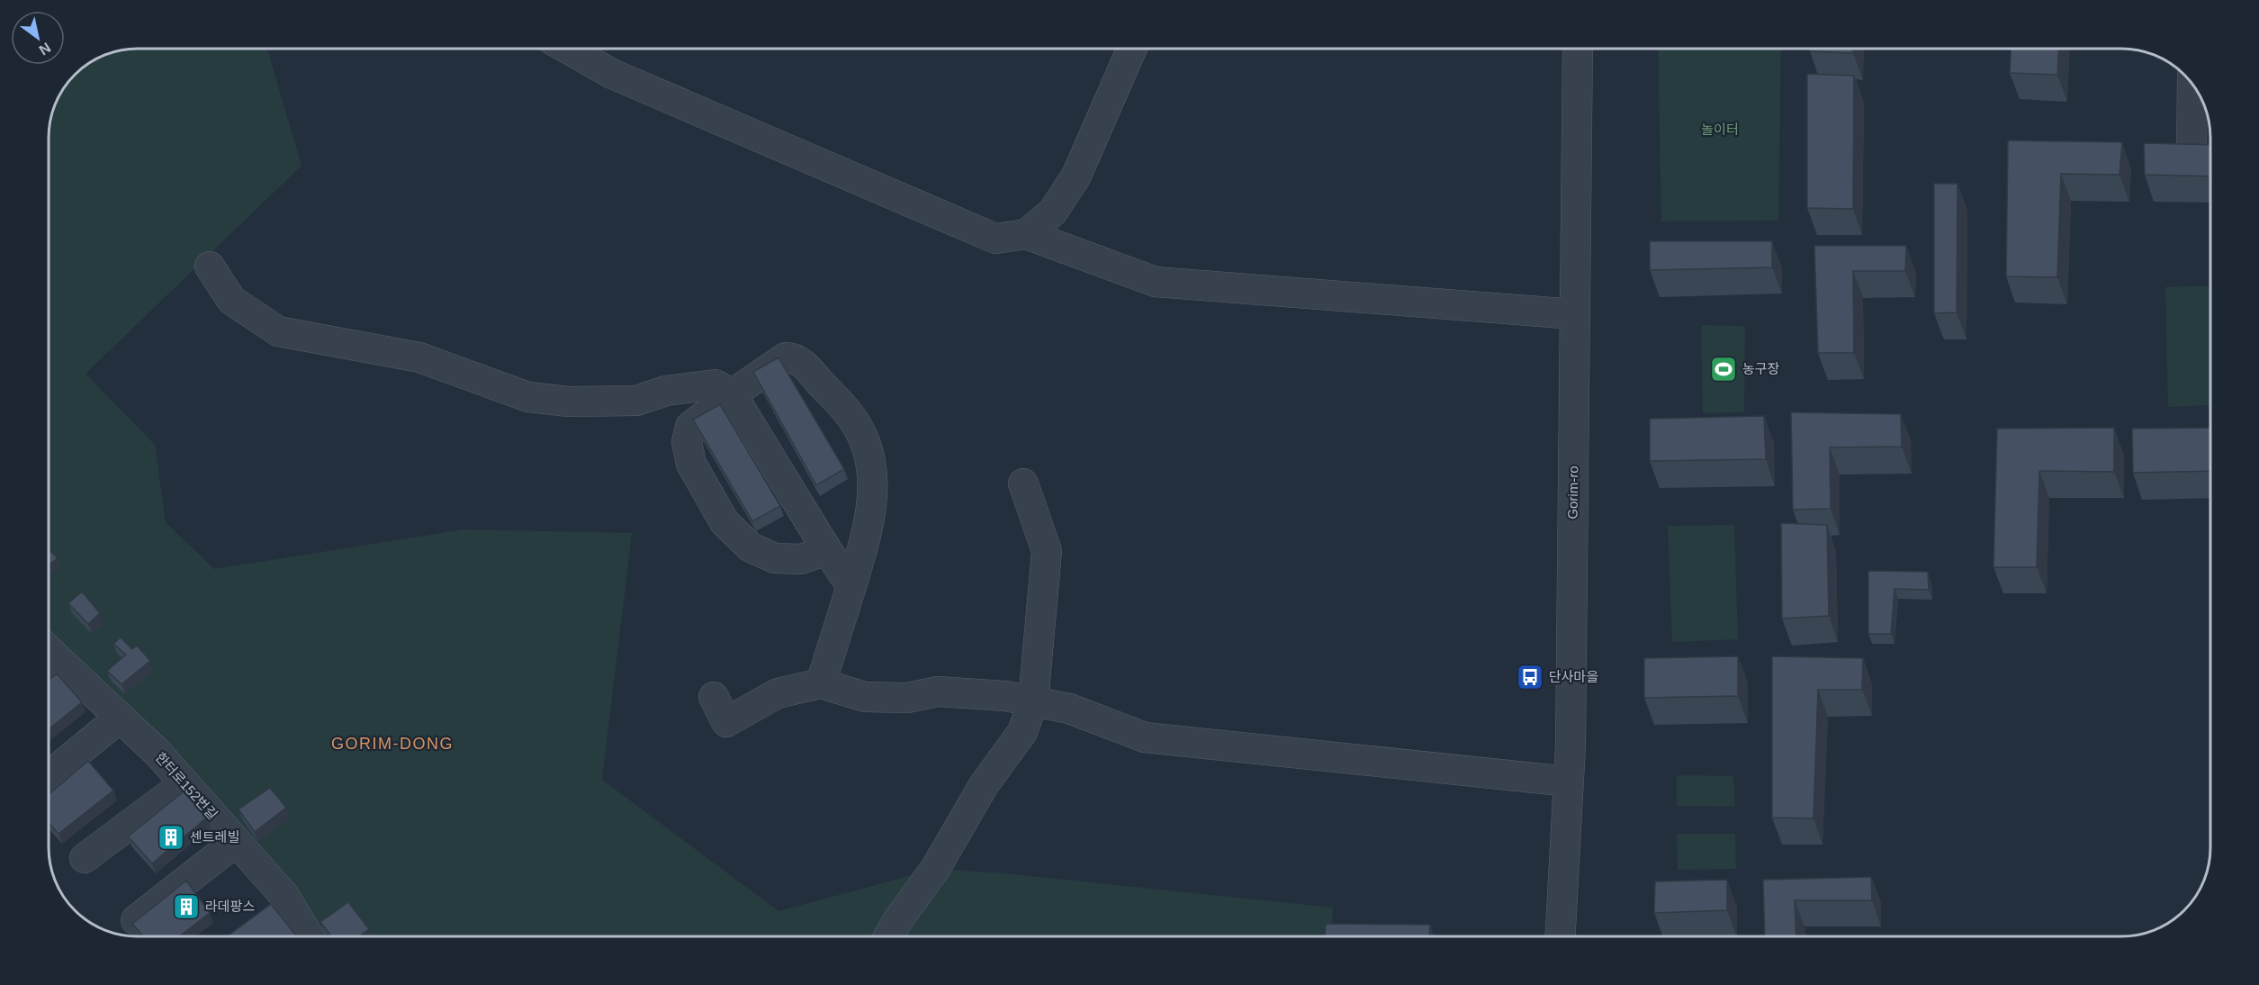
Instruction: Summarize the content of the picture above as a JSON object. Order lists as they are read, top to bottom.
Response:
{
  "streets": {
    "street": ["Gorim-ro", "한터로152번길"]
  },
  "districts": ["GORIM-DONG"],
  "parks": ["놀이터"],
  "places": {
    "sports": ["농구장"],
    "bus stop": ["단사마을"],
    "building": ["센트레빌", "라데팡스"]
  },
  "north": "bottom right"
}
